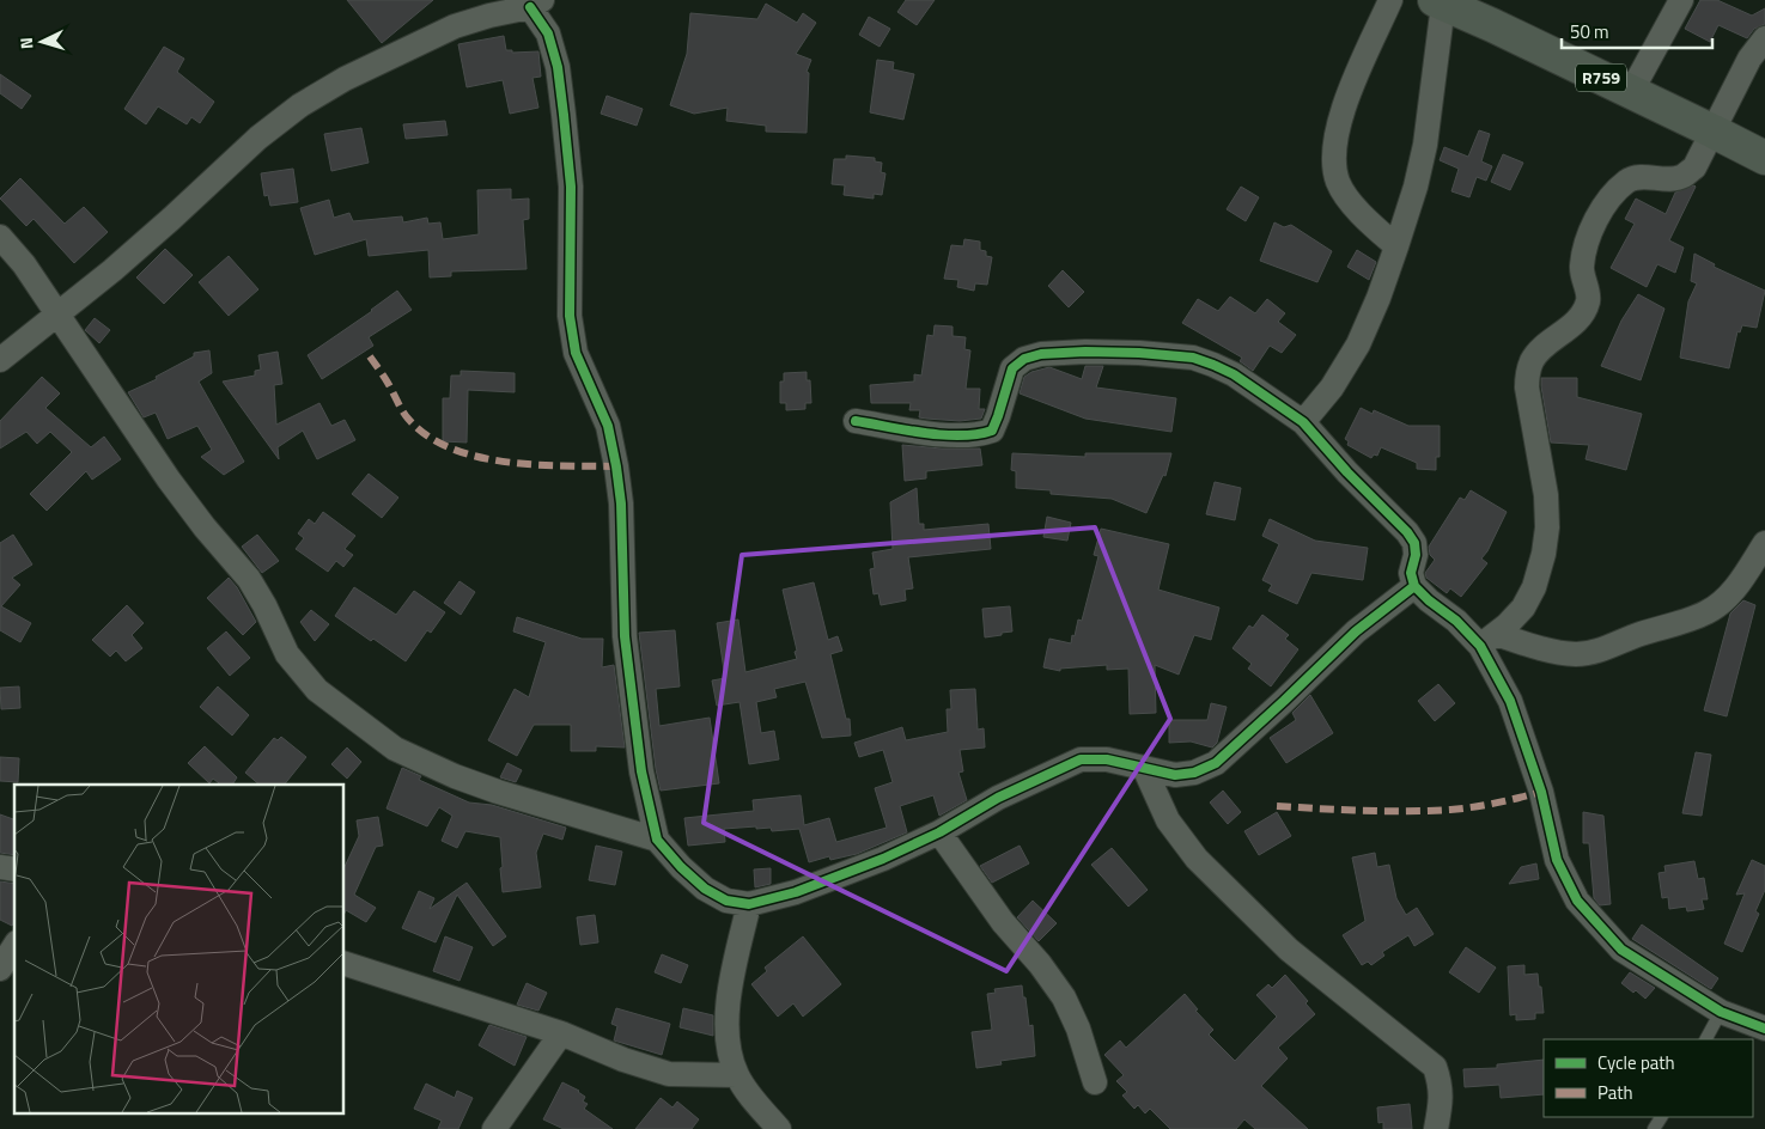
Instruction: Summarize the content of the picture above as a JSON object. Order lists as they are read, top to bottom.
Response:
{
  "streets": {
    "main road": ["R759"]
  },
  "legend": ["Cycle path", "Path"],
  "scale_bar": "50 m",
  "north": "left"
}
